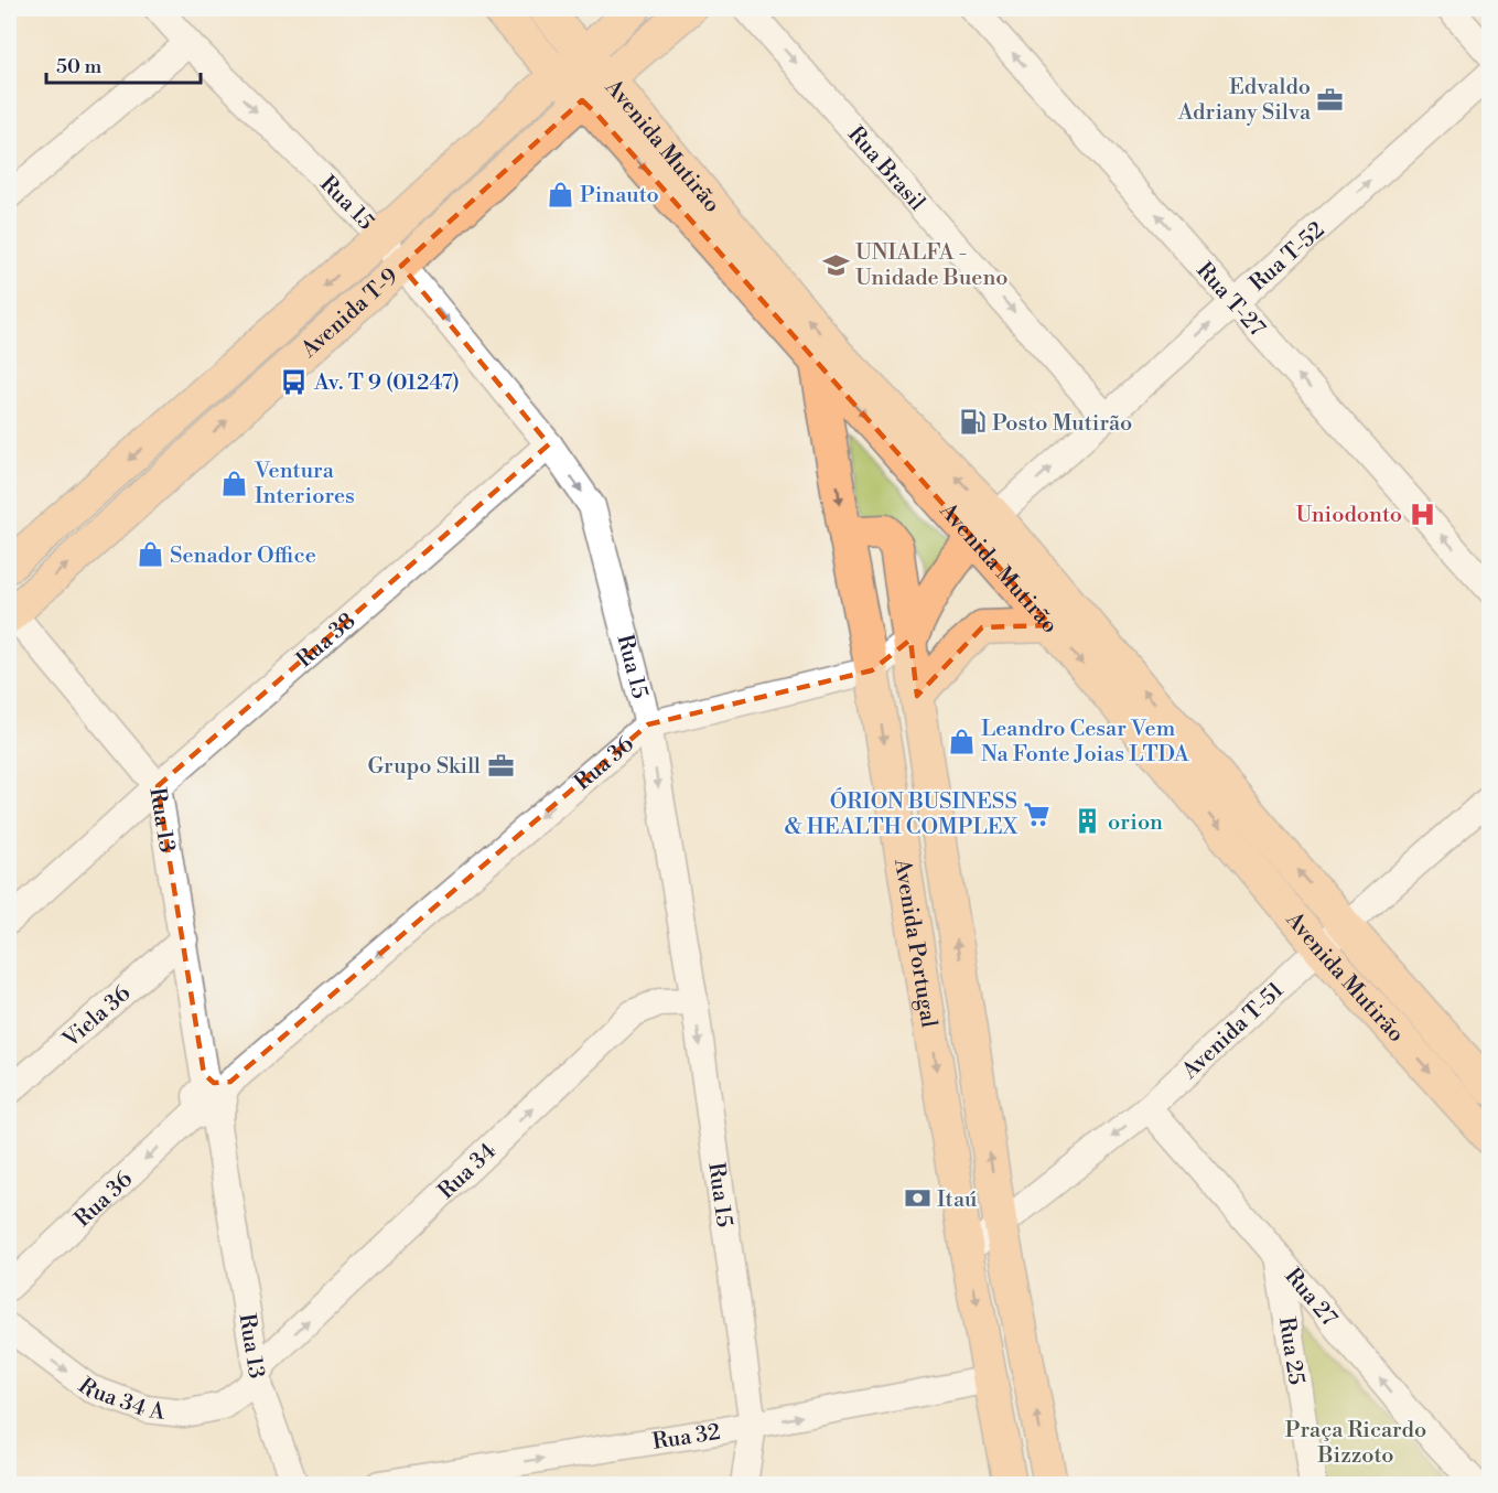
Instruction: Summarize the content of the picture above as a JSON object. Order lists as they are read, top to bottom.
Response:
{
  "streets": {
    "main road": [
      "Avenida Mutirão",
      "Avenida T-9",
      "Rua 36",
      "Avenida Portugal"
    ],
    "street": [
      "Rua Brasil",
      "Rua 15",
      "Rua T-52",
      "Rua T-27",
      "Rua 38",
      "Rua 13",
      "Viela 36",
      "Avenida T-51",
      "Rua 34",
      "Rua 27",
      "Rua 25",
      "Rua 34 A",
      "Rua 32"
    ]
  },
  "crossings": [
    ["Avenida Mutirão", "Rua T-52"],
    ["Avenida Mutirão", "Avenida T-9"],
    ["Avenida Mutirão", "Rua 36"],
    ["Avenida Mutirão", "Avenida Portugal"],
    ["Avenida Mutirão", "Avenida T-51"],
    ["Rua Brasil", "Rua T-52"],
    ["Rua 15", "Avenida T-9"],
    ["Rua 15", "Rua 38"],
    ["Rua 15", "Rua 36"],
    ["Rua 15", "Rua 34"],
    ["Rua 15", "Rua 32"],
    ["Rua T-52", "Rua T-27"],
    ["Rua T-52", "Rua 36"],
    ["Avenida T-9", "Rua 13"],
    ["Rua 38", "Rua 13"],
    ["Rua 36", "Rua 13"],
    ["Rua 36", "Avenida Portugal"],
    ["Rua 13", "Viela 36"],
    ["Rua 13", "Rua 34"],
    ["Rua 13", "Rua 34 A"],
    ["Avenida Portugal", "Avenida T-51"],
    ["Avenida Portugal", "Rua 32"],
    ["Avenida T-51", "Rua 27"],
    ["Rua 34", "Rua 34 A"],
    ["Rua 27", "Rua 25"]
  ],
  "one_way": [
    "Rua Brasil",
    "Rua 15",
    "Rua T-52",
    "Rua T-27",
    "Rua 36",
    "Rua 34",
    "Rua 27",
    "Rua 34 A",
    "Rua 32"
  ],
  "parks": ["Praça Ricardo Bizzoto"],
  "places": {
    "office": ["Edvaldo Adriany Silva", "Grupo Skill"],
    "shop": [
      "Pinauto",
      "Ventura Interiores",
      "Senador Office",
      "Leandro Cesar Vem Na Fonte Joias LTDA"
    ],
    "school or university": ["UNIALFA - Unidade Bueno"],
    "bus stop": ["Av. T 9 (01247)"],
    "fuel station": ["Posto Mutirão"],
    "hospital": ["Uniodonto"],
    "supermarket": ["ÓRION BUSINESS & HEALTH COMPLEX"],
    "building": ["orion"],
    "bank": ["Itaú"]
  },
  "scale_bar": "50 m"
}
